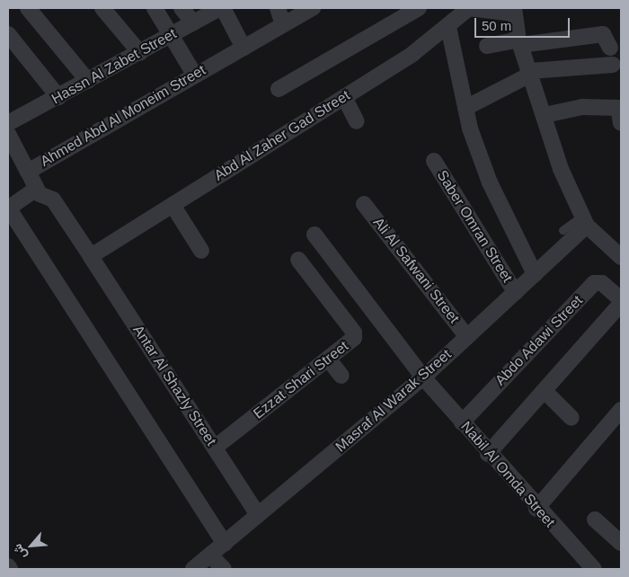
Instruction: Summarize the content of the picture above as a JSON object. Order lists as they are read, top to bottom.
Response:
{
  "streets": {
    "street": [
      "Hassn Al Zabet Street",
      "Ahmed Abd Al Moneim Street",
      "Abd Al Zaher Gad Street",
      "Saber Omran Street",
      "Ali Al Safwani Street",
      "Abdo Adawi Street",
      "Ezzat Shari Street",
      "Antar Al Shazly Street",
      "Masraf Al Warak Street",
      "Nabil Al Omda Street"
    ]
  },
  "crossings": [
    ["Ahmed Abd Al Moneim Street", "Abd Al Zaher Gad Street"],
    ["Ahmed Abd Al Moneim Street", "Antar Al Shazly Street"],
    ["Abd Al Zaher Gad Street", "Antar Al Shazly Street"],
    ["Saber Omran Street", "Masraf Al Warak Street"],
    ["Ali Al Safwani Street", "Masraf Al Warak Street"],
    ["Abdo Adawi Street", "Nabil Al Omda Street"],
    ["Ezzat Shari Street", "Antar Al Shazly Street"],
    ["Antar Al Shazly Street", "Masraf Al Warak Street"],
    ["Masraf Al Warak Street", "Nabil Al Omda Street"]
  ],
  "scale_bar": "50 m",
  "north": "bottom left"
}
